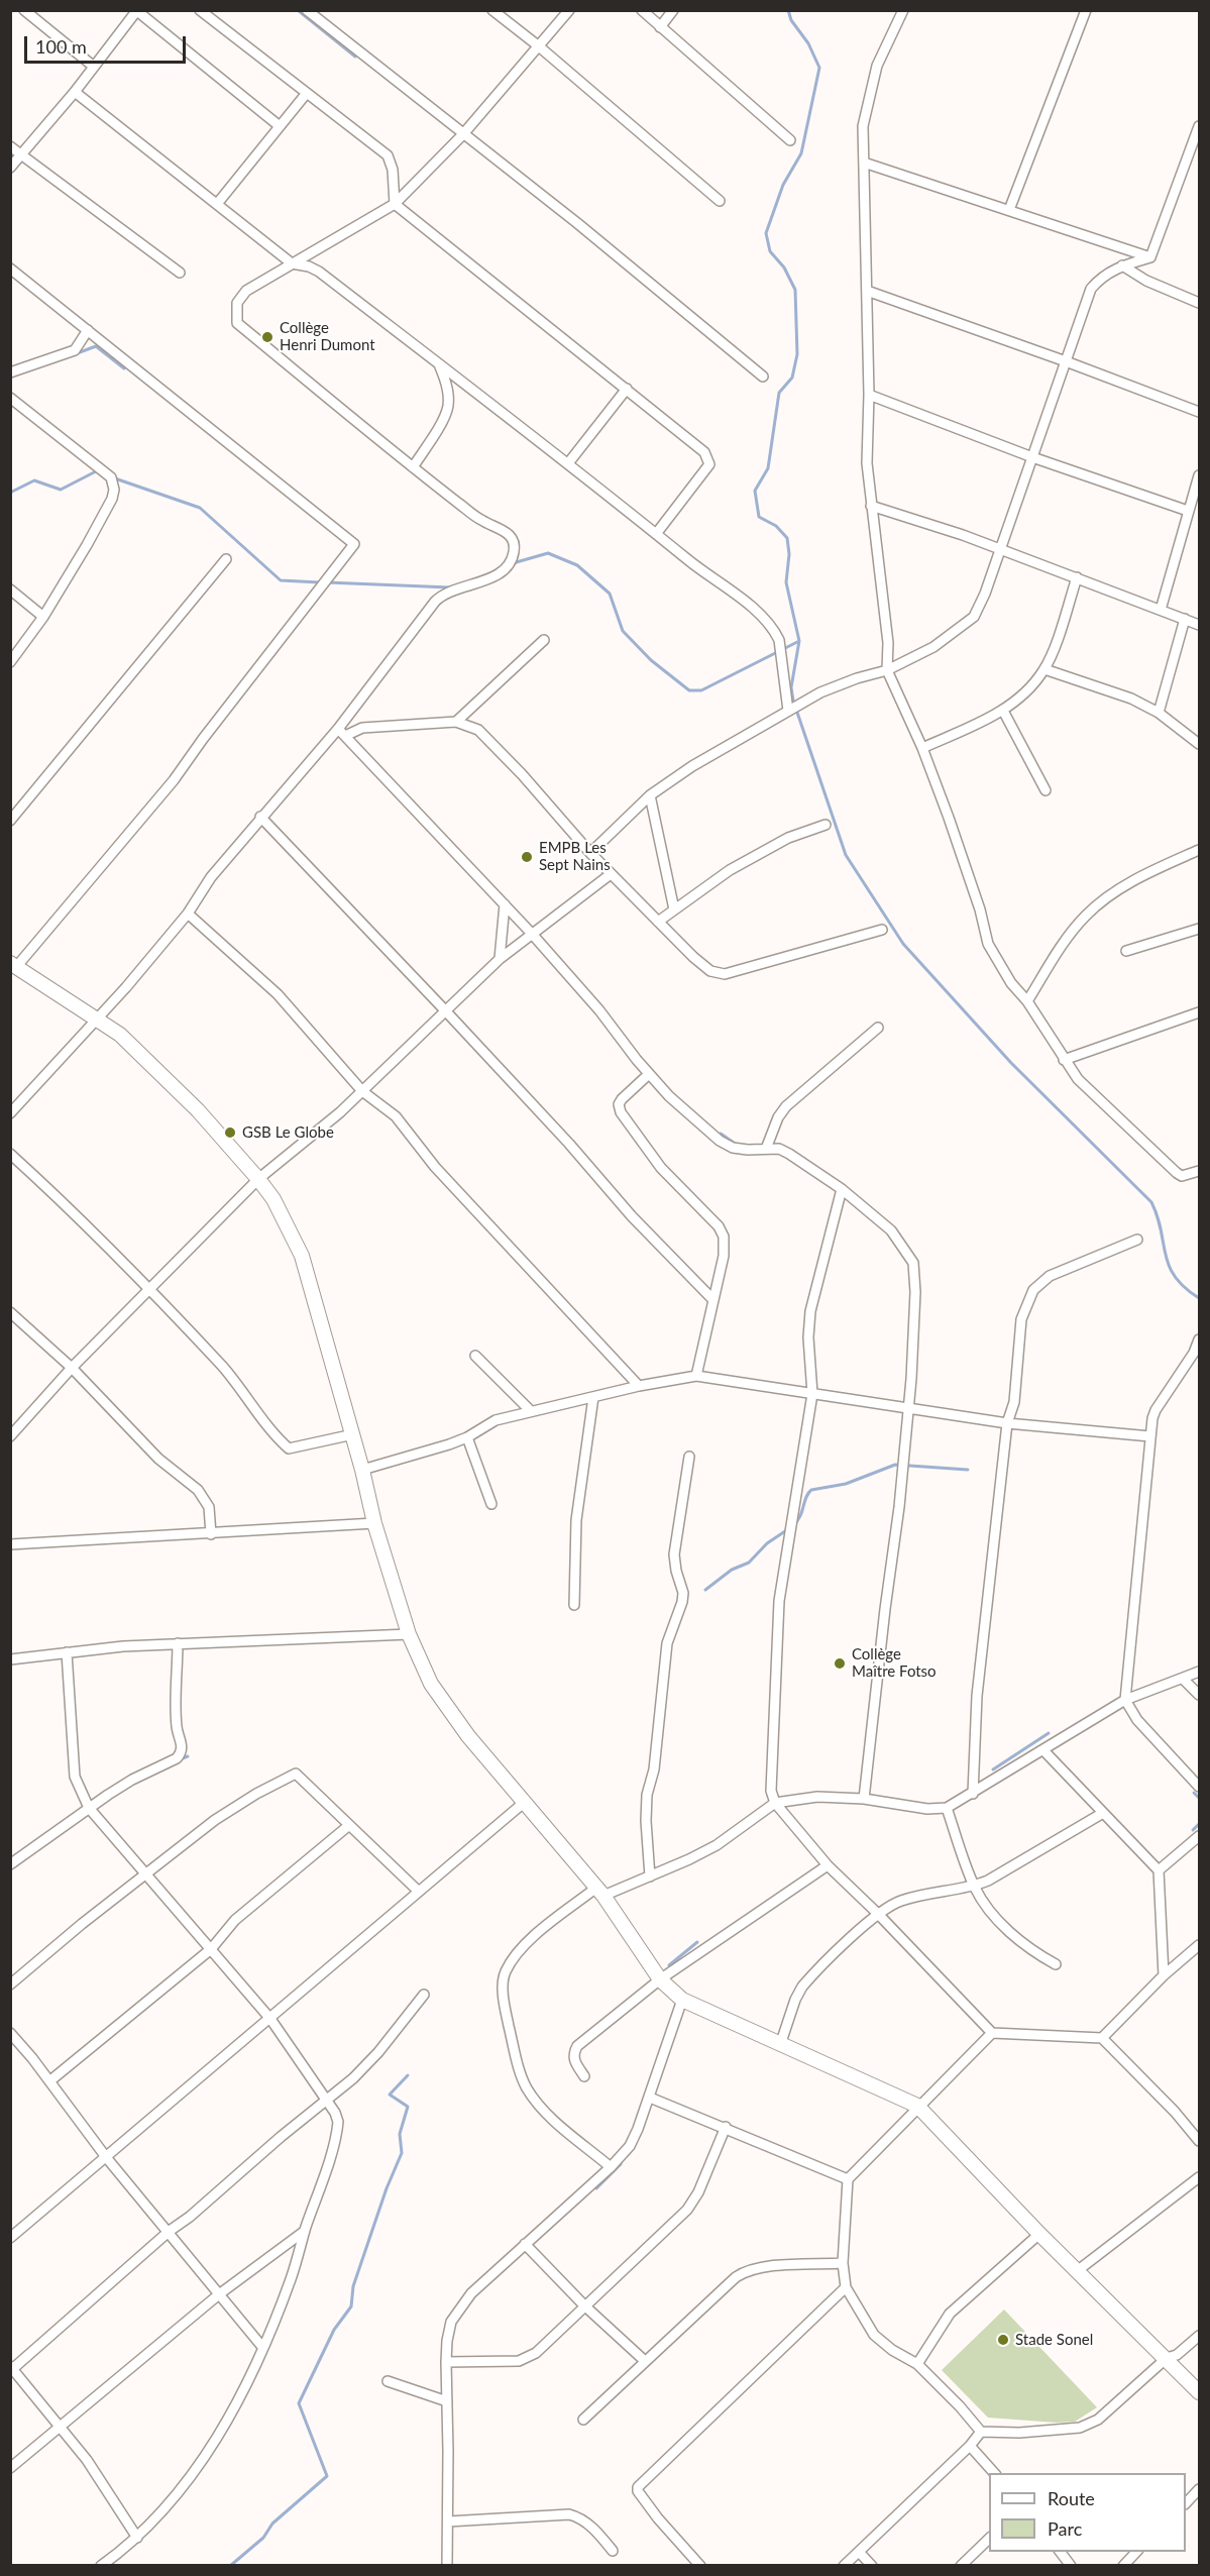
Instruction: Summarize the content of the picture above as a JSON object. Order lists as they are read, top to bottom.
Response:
{
  "places": [
    "Collège Henri Dumont",
    "EMPB Les Sept Nains",
    "GSB Le Globe",
    "Collège Maître Fotso",
    "Stade Sonel"
  ],
  "legend": ["Route", "Parc"],
  "scale_bar": "100 m"
}
